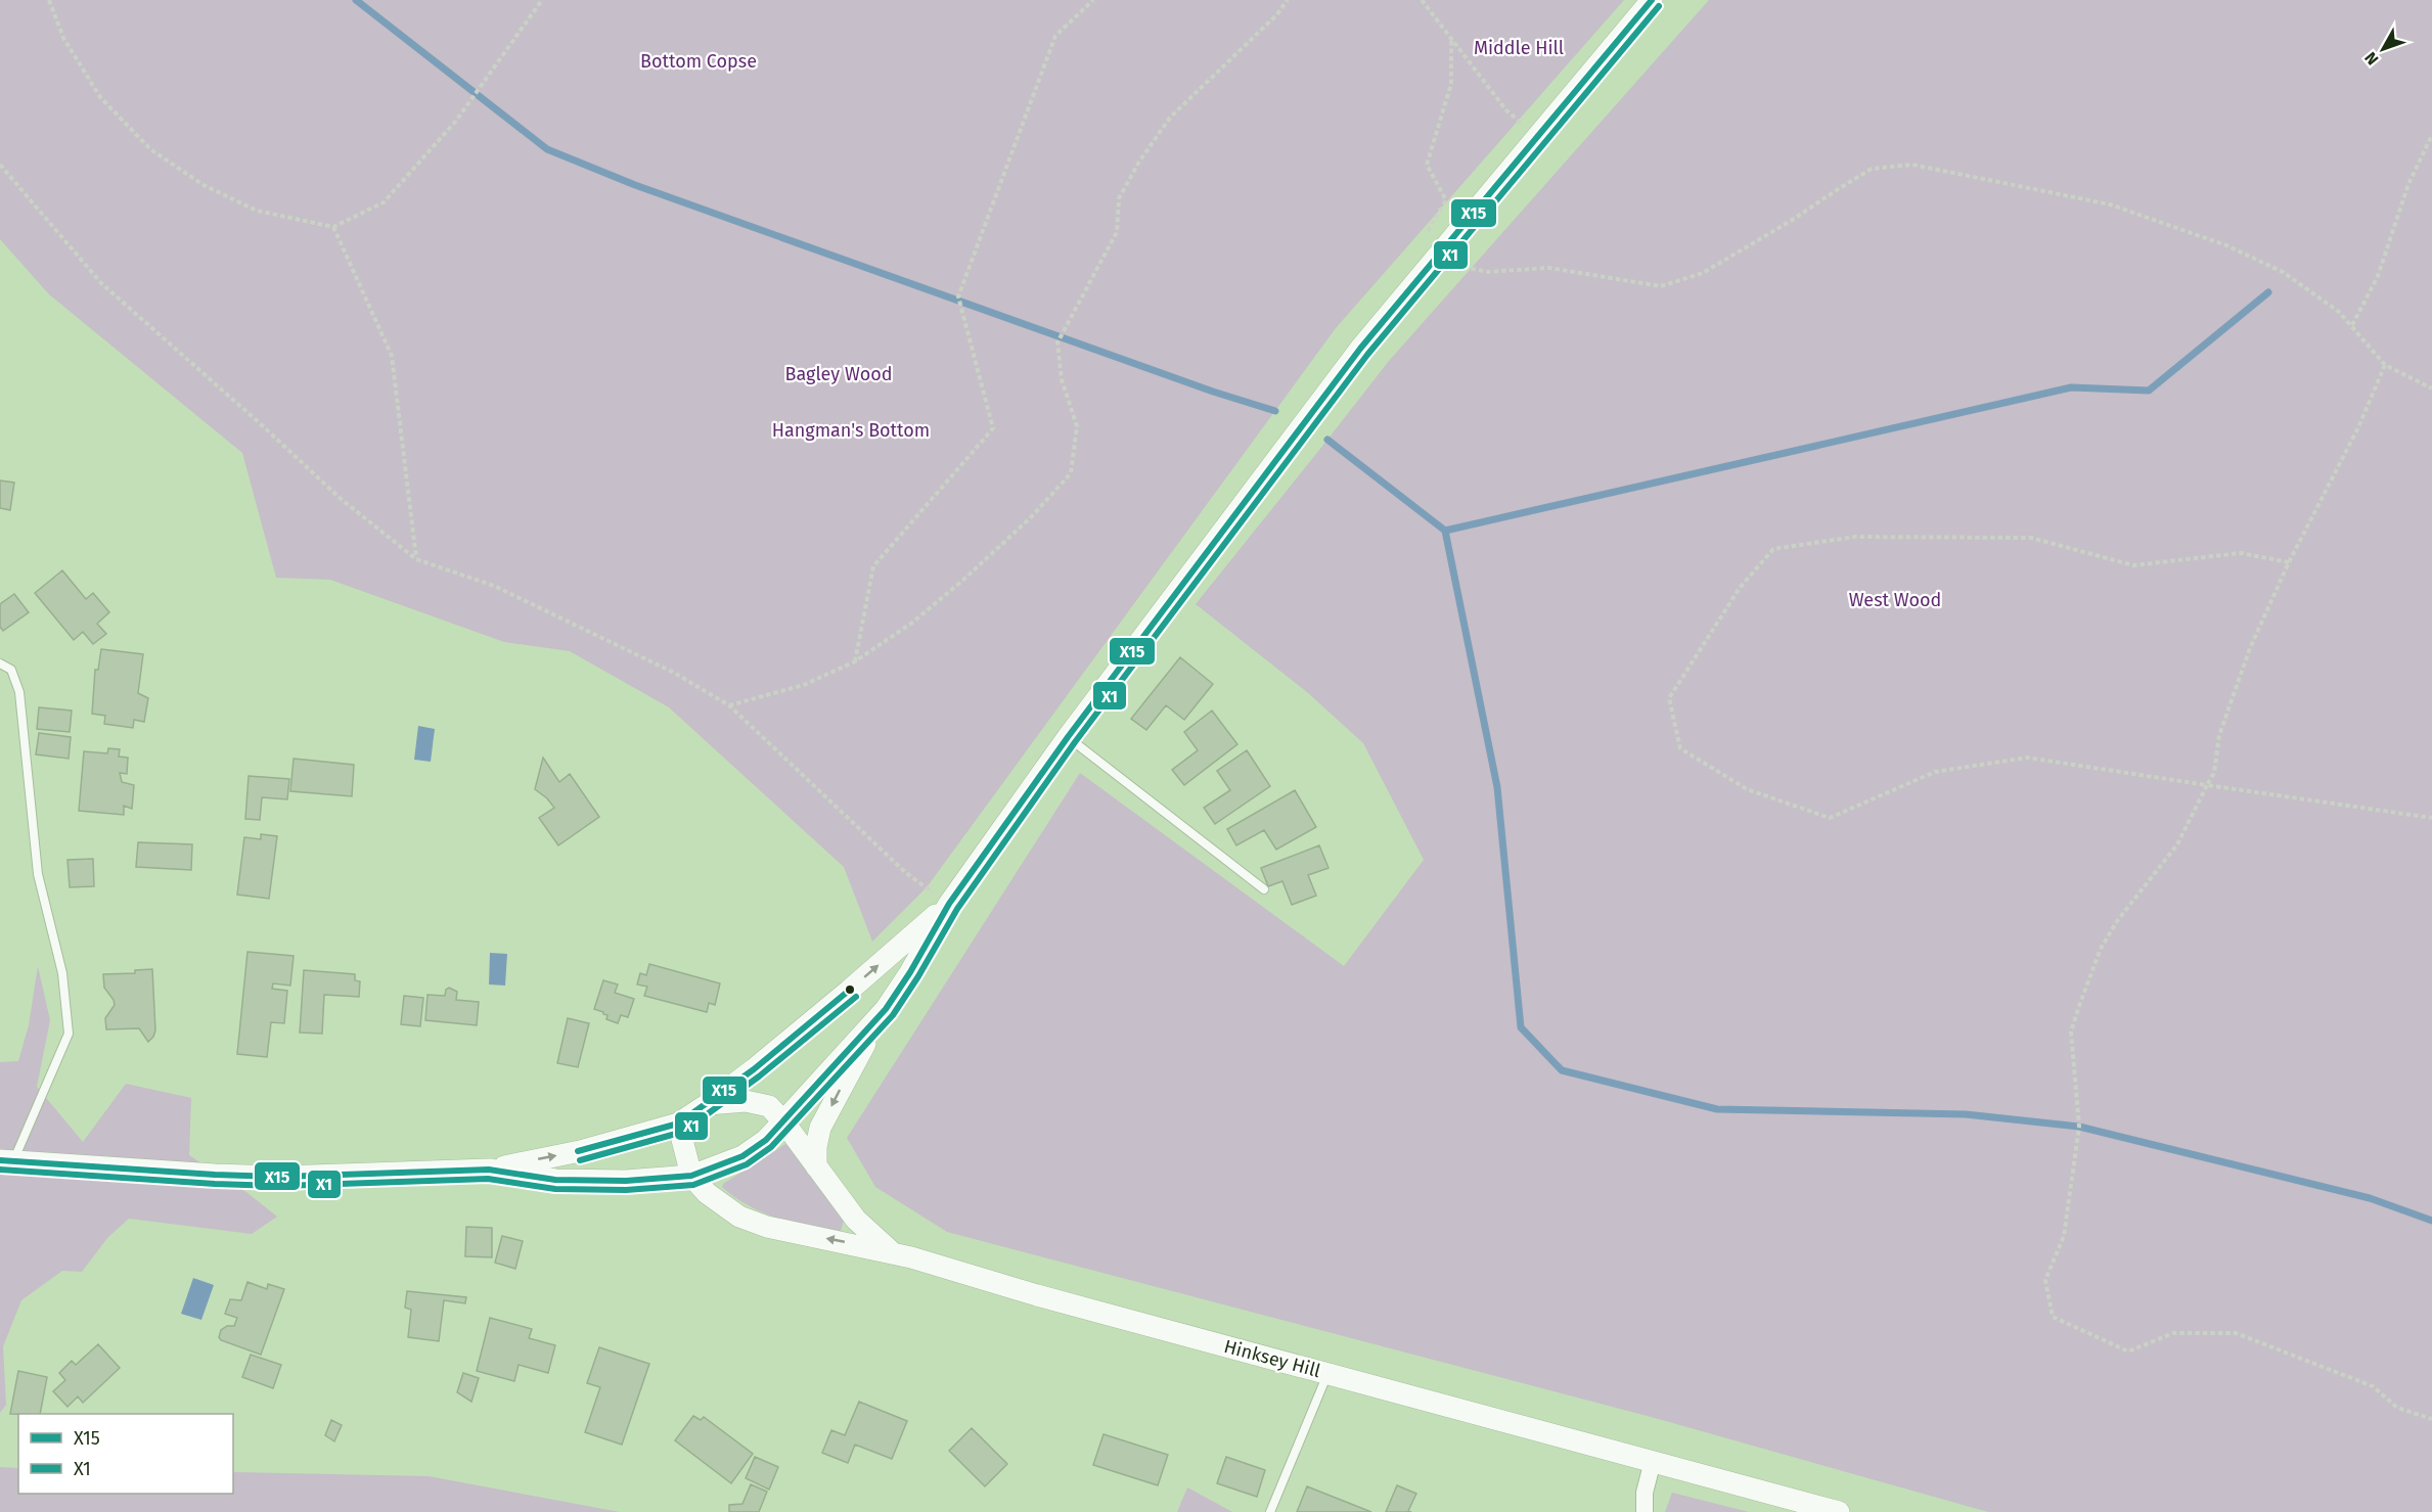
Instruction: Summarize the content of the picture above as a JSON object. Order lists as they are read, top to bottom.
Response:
{
  "streets": {
    "street": ["Hinksey Hill"]
  },
  "parks": [
    "Middle Hill",
    "Bottom Copse",
    "Bagley Wood",
    "Hangman's Bottom",
    "West Wood"
  ],
  "lines": ["transit line X15", "transit line X1"],
  "legend": ["X15", "X1"],
  "north": "bottom left"
}
